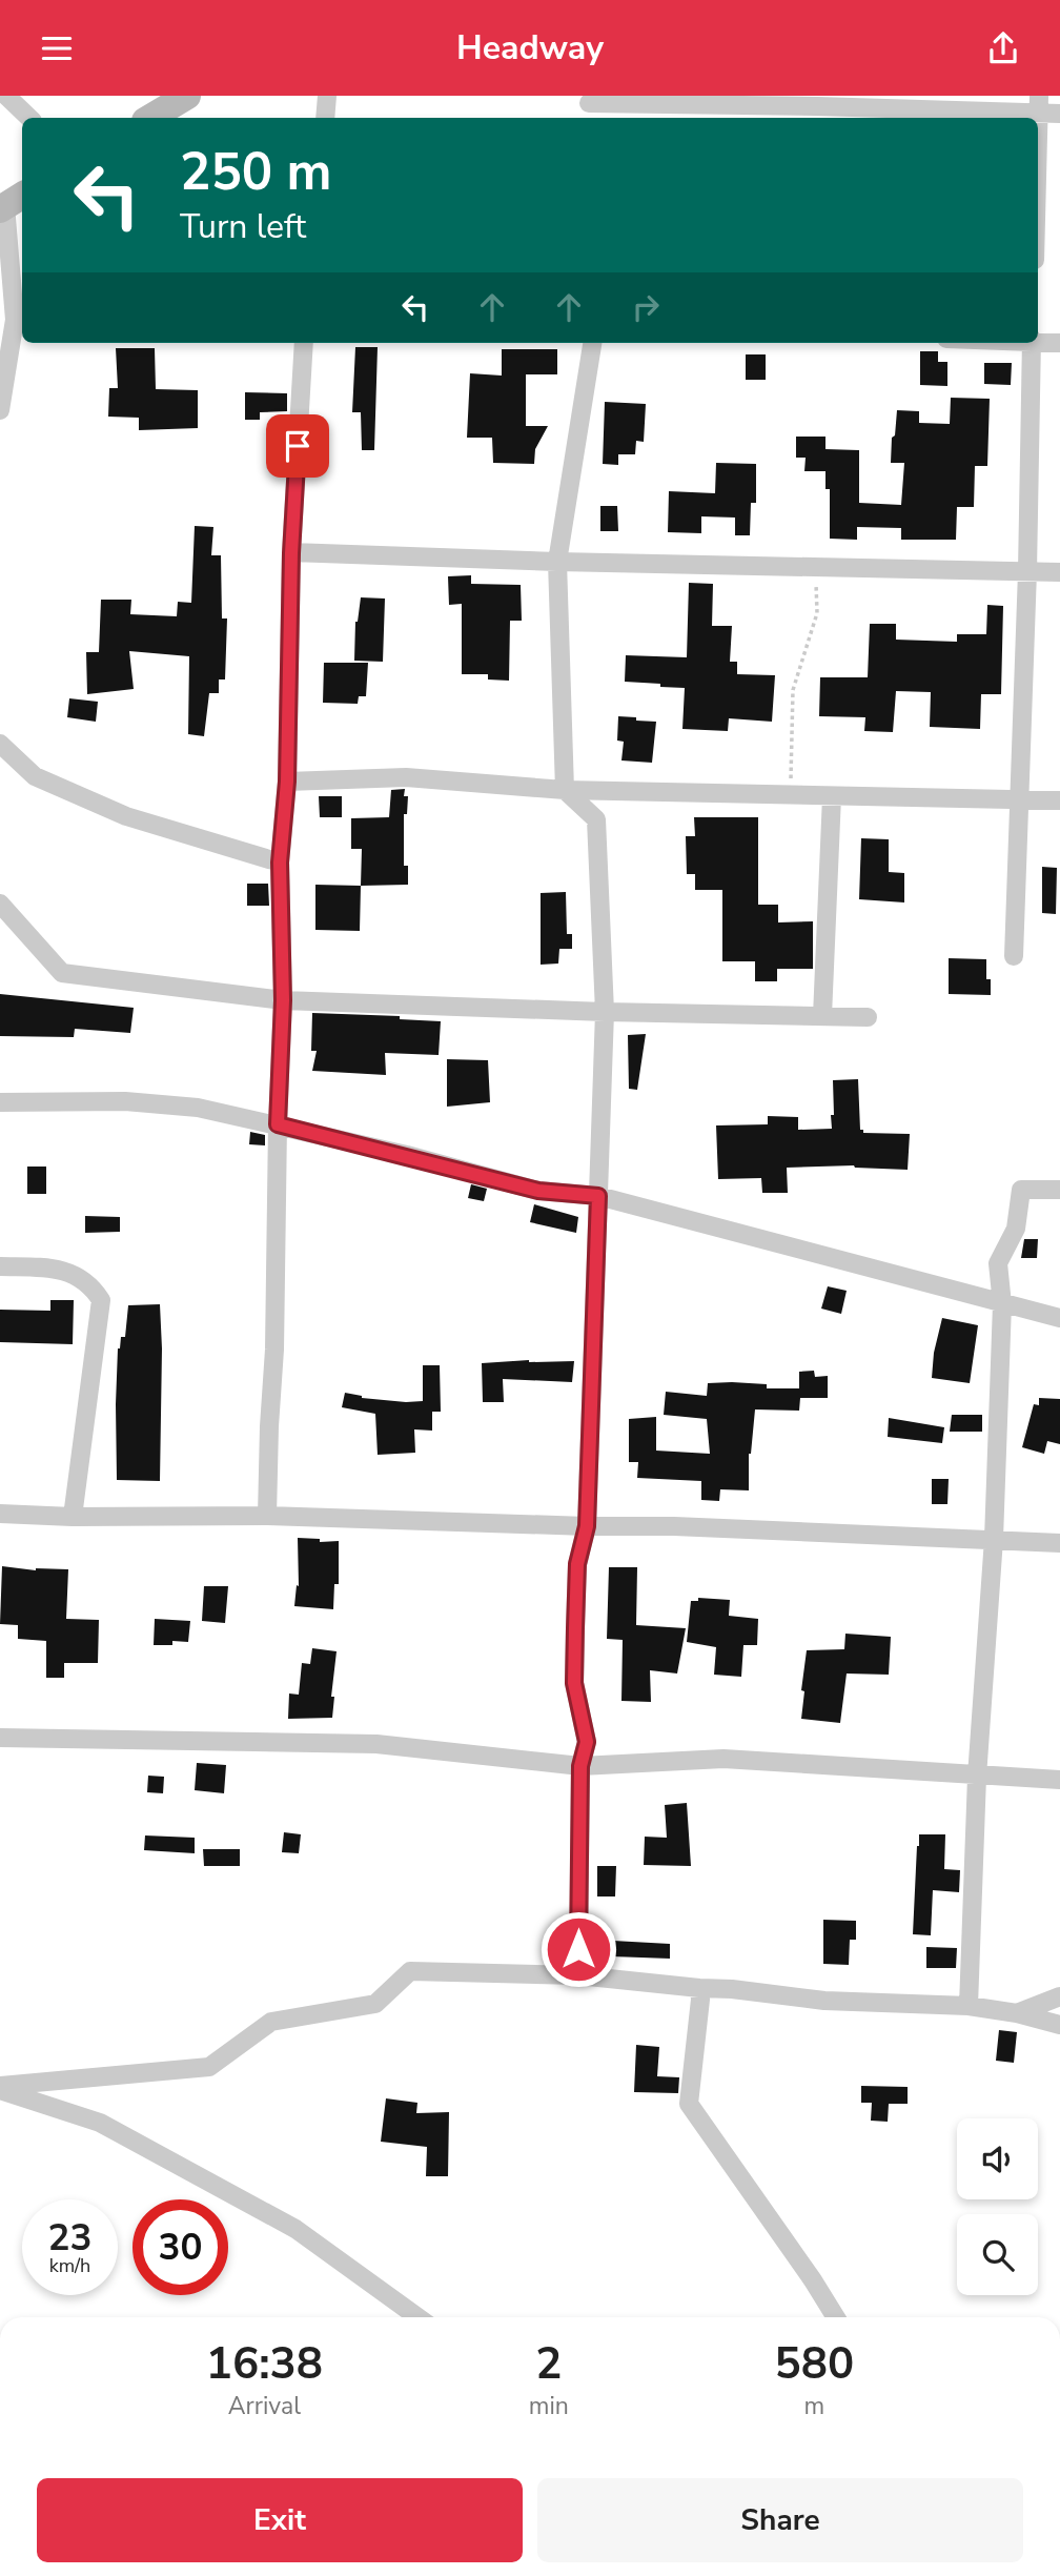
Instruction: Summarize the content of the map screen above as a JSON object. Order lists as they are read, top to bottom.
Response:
{
  "page": {
    "header": "Headway",
    "turn": ["250 m", "Turn left"],
    "speed": "23 km/h",
    "limit": "30",
    "eta": [
      "16:38",
      "Arrival",
      "2",
      "min",
      "580",
      "m"
    ],
    "buttons": ["Exit", "Share"]
  }
}
